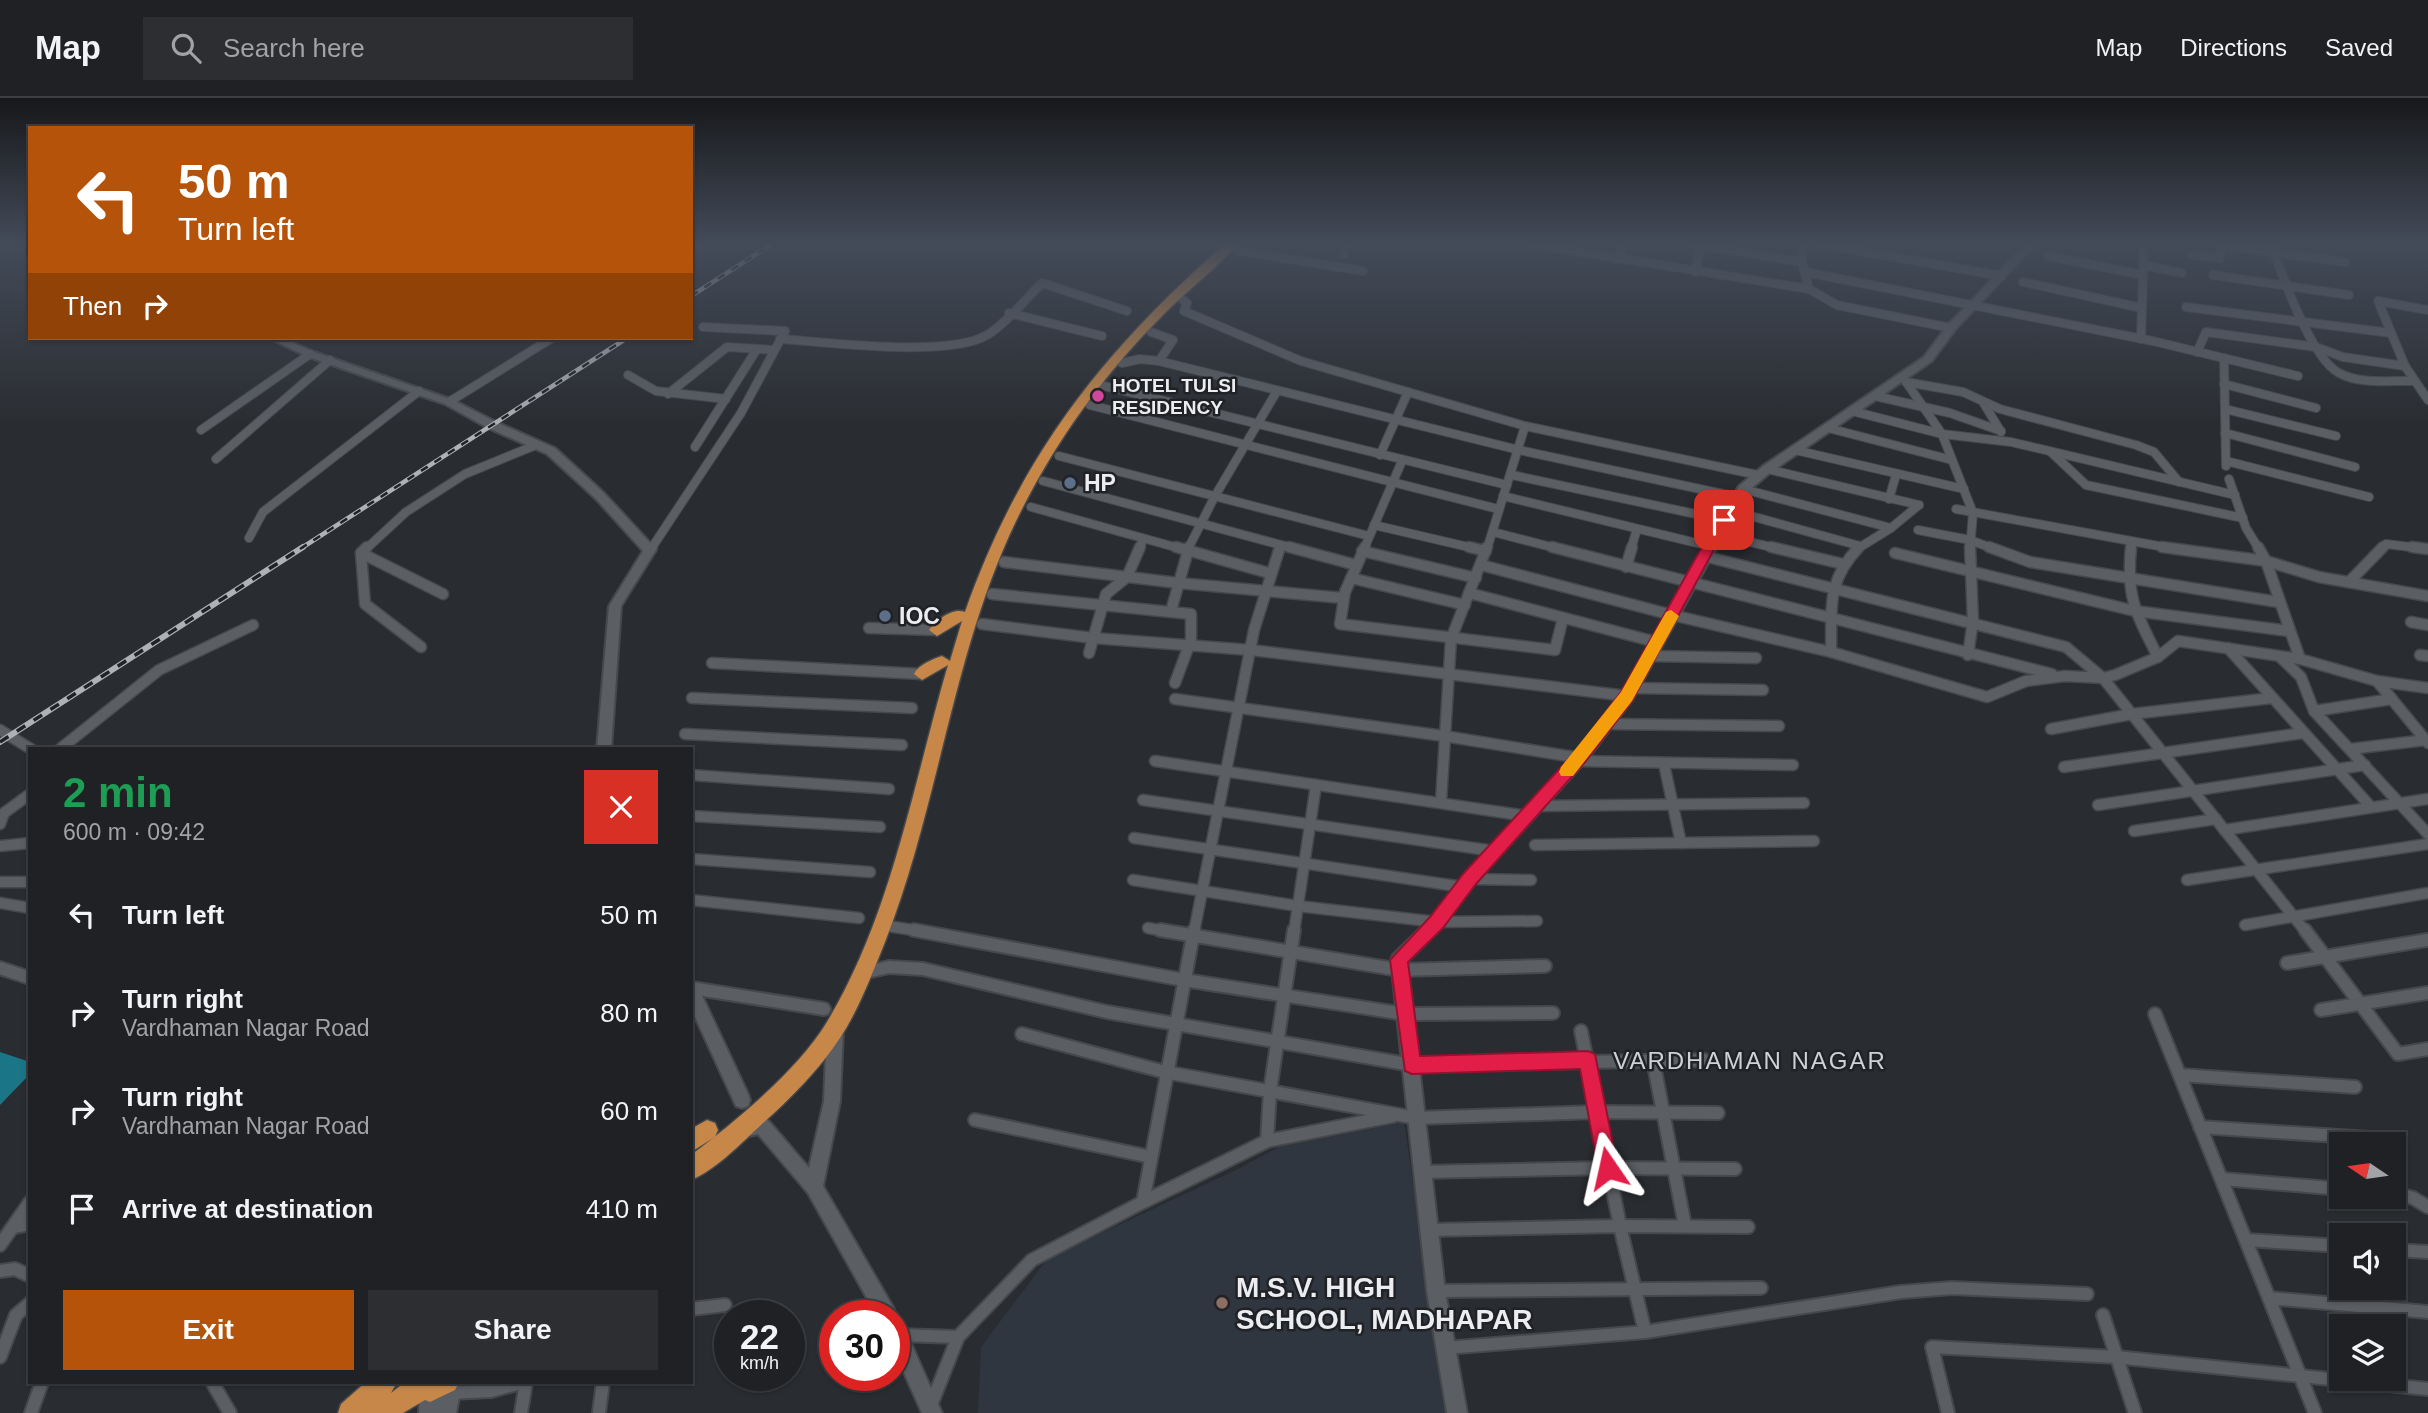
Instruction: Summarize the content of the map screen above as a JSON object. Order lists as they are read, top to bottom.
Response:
{
  "districts": ["VARDHAMAN NAGAR"],
  "places": [
    "HOTEL TULSI RESIDENCY",
    "HP",
    "IOC",
    "M.S.V. HIGH SCHOOL, MADHAPAR"
  ],
  "north": "left",
  "page": {
    "header": "Map",
    "search": "Search here",
    "nav": ["Map", "Directions", "Saved"],
    "turn": ["50 m", "Turn left"],
    "then": "Then",
    "heading": ["2 min", "600 m · 09:42"],
    "list": [
      {
        "name": "Turn left",
        "value": "50 m"
      },
      {
        "name": "Turn right",
        "note": "Vardhaman Nagar Road",
        "value": "80 m"
      },
      {
        "name": "Turn right",
        "note": "Vardhaman Nagar Road",
        "value": "60 m"
      },
      {
        "name": "Arrive at destination",
        "value": "410 m"
      }
    ],
    "buttons": ["Exit", "Share"],
    "speed": "22 km/h",
    "limit": "30"
  }
}
